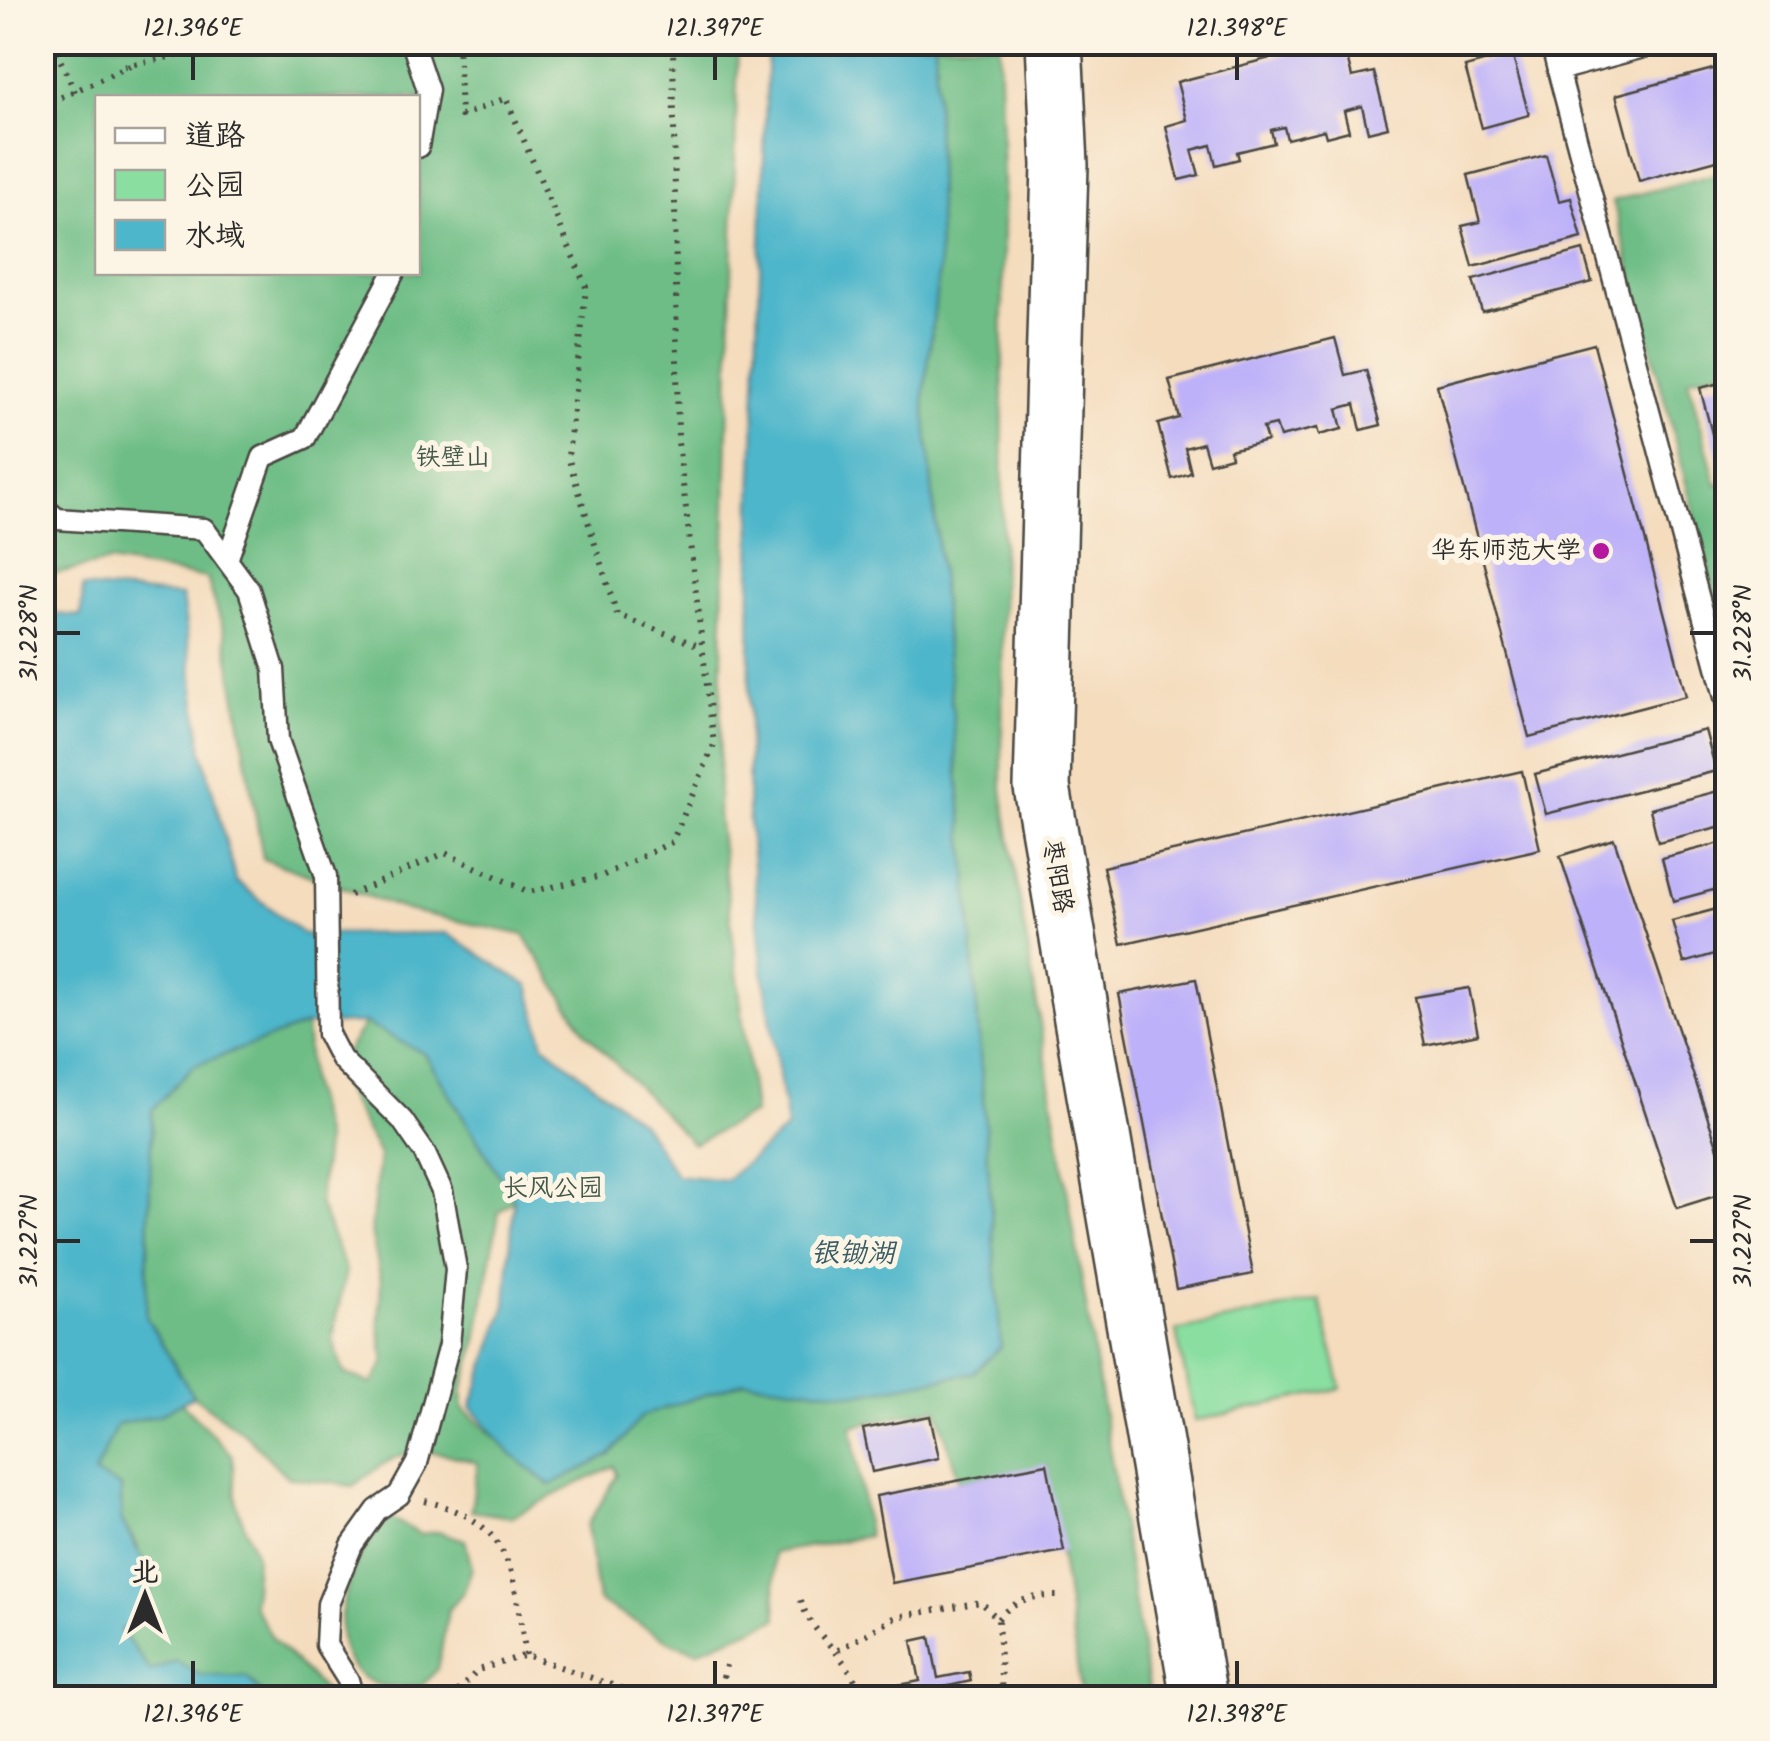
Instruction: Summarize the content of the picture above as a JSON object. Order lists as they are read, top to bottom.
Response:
{
  "streets": {
    "street": ["枣阳路"]
  },
  "water": ["银锄湖"],
  "parks": ["铁壁山", "长风公园"],
  "places": ["华东师范大学"],
  "legend": ["道路", "公园", "水域"],
  "north": "top",
  "coordinates": [
    "121.396°E",
    "121.397°E",
    "121.398°E",
    "31.228°N",
    "31.227°N"
  ]
}
